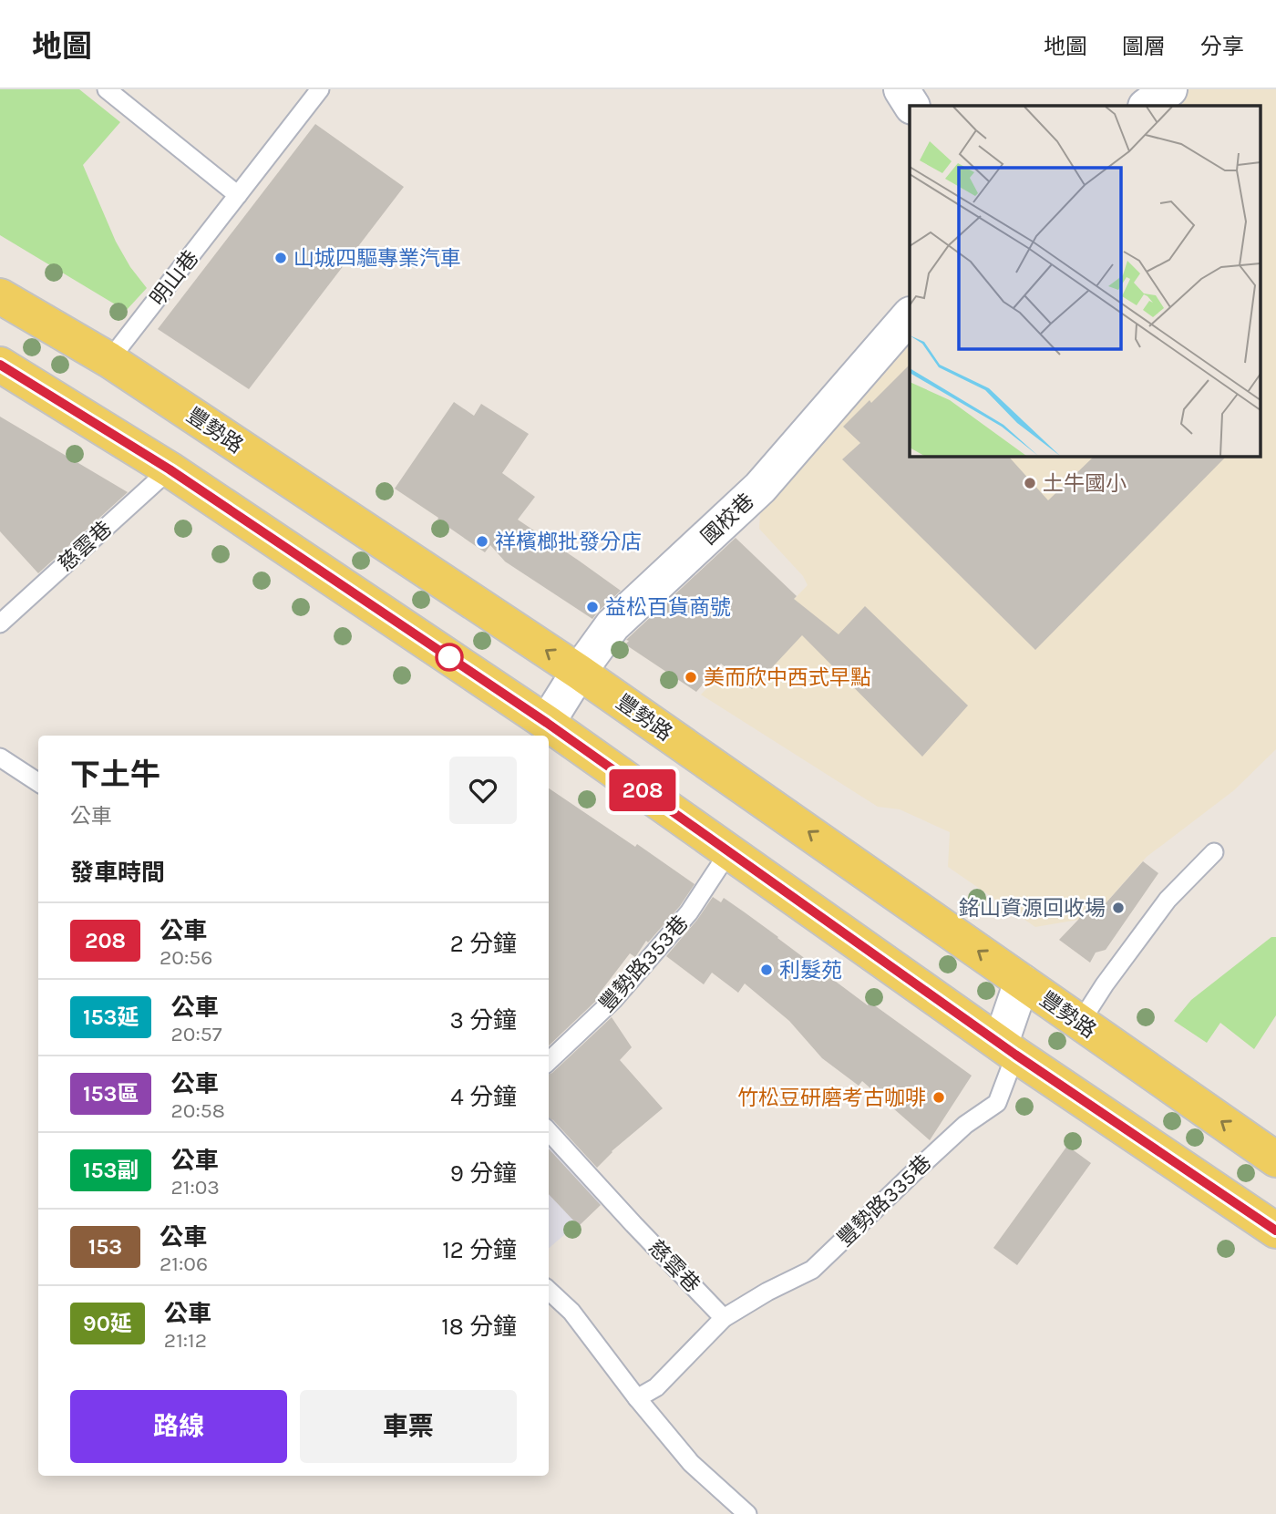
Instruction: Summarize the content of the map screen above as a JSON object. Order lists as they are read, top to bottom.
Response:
{
  "streets": {
    "main road": ["豐勢路"],
    "street": ["國校巷"],
    "lane": [
      "明山巷",
      "慈雲巷",
      "豐勢路353巷",
      "豐勢路335巷"
    ]
  },
  "crossings": [
    ["明山巷", "豐勢路"],
    ["豐勢路", "國校巷"],
    ["慈雲巷", "豐勢路335巷"]
  ],
  "places": [
    "山城四驅專業汽車",
    "土牛國小",
    "祥檳榔批發分店",
    "益松百貨商號",
    "美而欣中西式早點",
    "銘山資源回收場",
    "利髮苑",
    "竹松豆研磨考古咖啡"
  ],
  "lines": ["bus line 208"],
  "page": {
    "header": "地圖",
    "nav": ["地圖", "圖層", "分享"],
    "on_map": "208",
    "heading": [
      ["下土牛", "公車"],
      "發車時間"
    ],
    "list": [
      {
        "mark": "208",
        "name": "公車",
        "note": "20:56",
        "value": "2 分鐘"
      },
      {
        "mark": "153延",
        "name": "公車",
        "note": "20:57",
        "value": "3 分鐘"
      },
      {
        "mark": "153區",
        "name": "公車",
        "note": "20:58",
        "value": "4 分鐘"
      },
      {
        "mark": "153副",
        "name": "公車",
        "note": "21:03",
        "value": "9 分鐘"
      },
      {
        "mark": "153",
        "name": "公車",
        "note": "21:06",
        "value": "12 分鐘"
      },
      {
        "mark": "90延",
        "name": "公車",
        "note": "21:12",
        "value": "18 分鐘"
      }
    ],
    "buttons": ["路線", "車票"]
  }
}
